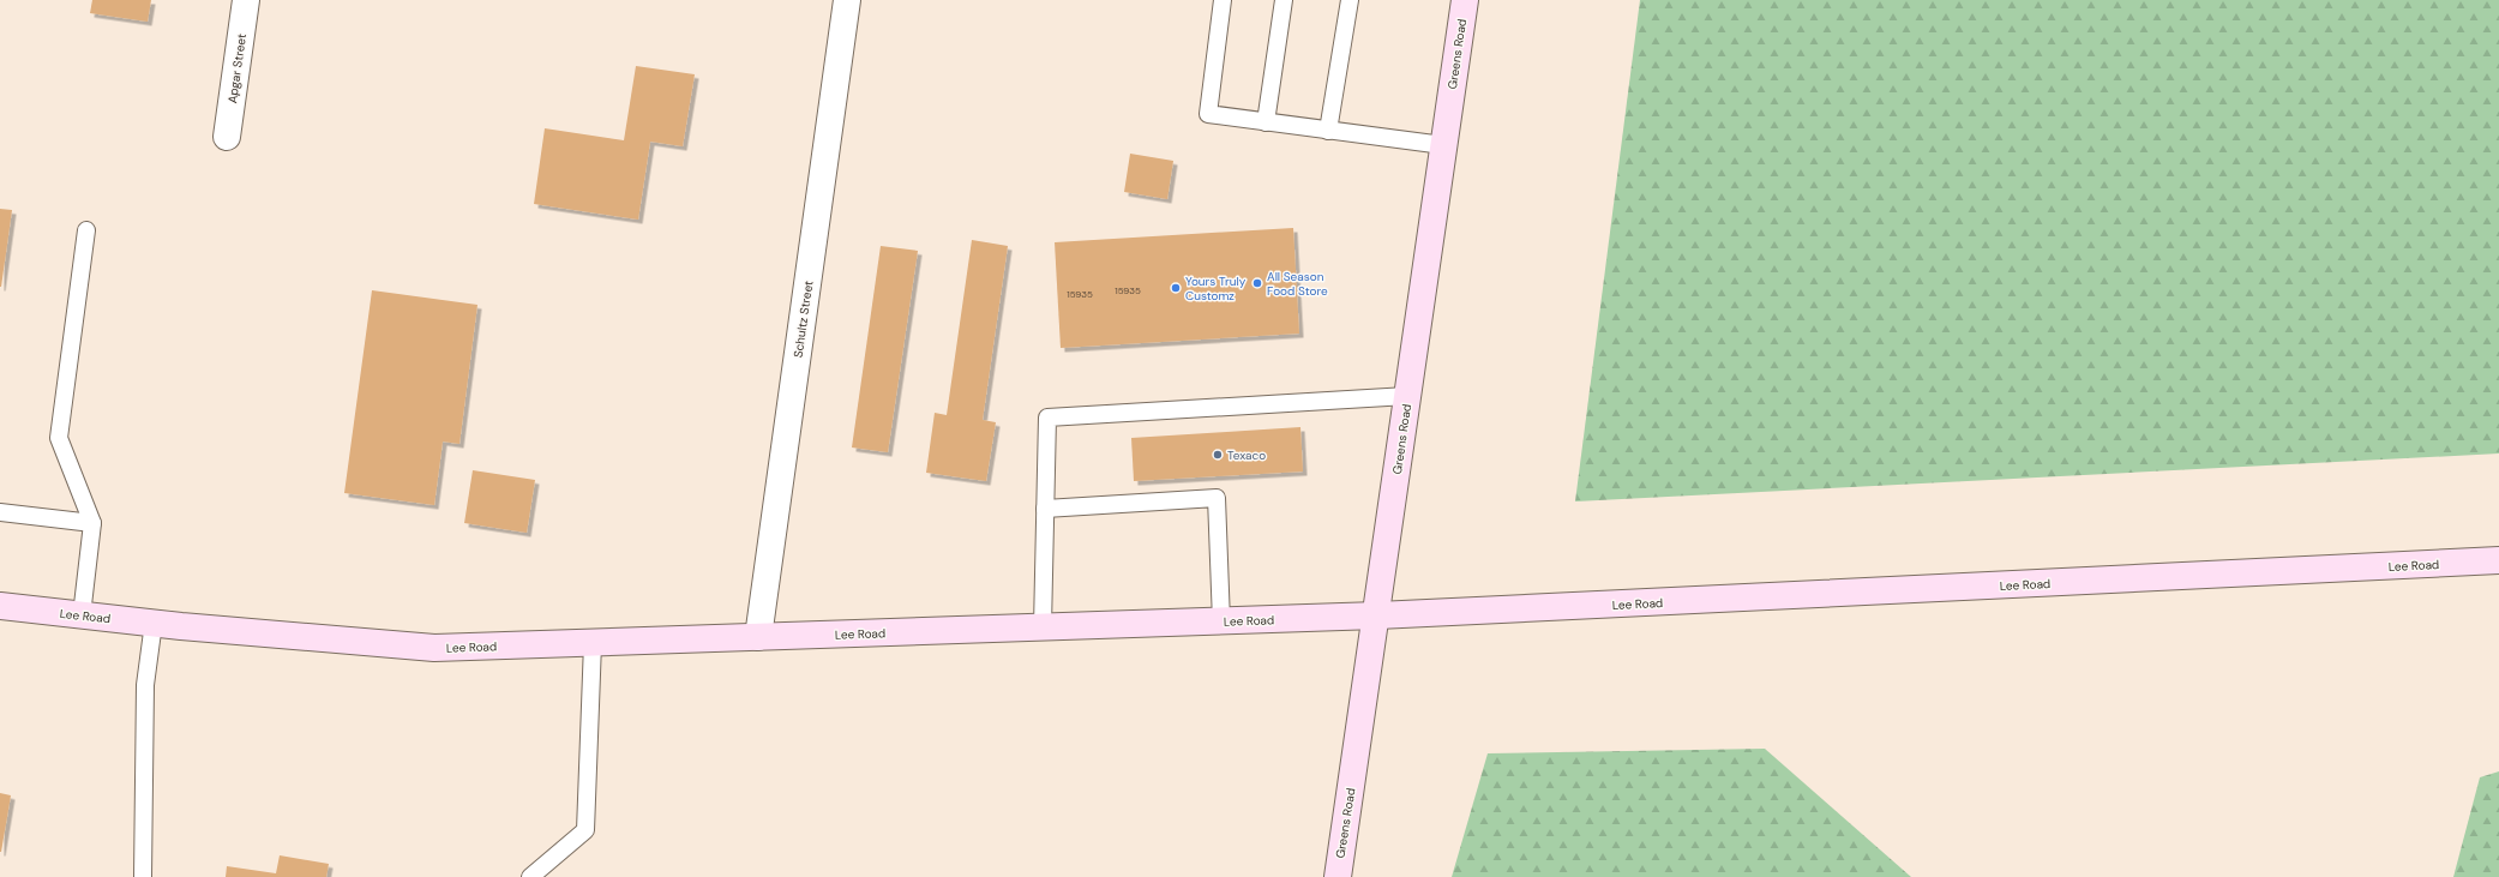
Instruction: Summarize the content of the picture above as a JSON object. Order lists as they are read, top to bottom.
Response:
{
  "streets": {
    "main road": ["Greens Road", "Lee Road"],
    "street": ["Apgar Street", "Schultz Street"]
  },
  "crossings": [
    ["Greens Road", "Lee Road"],
    ["Schultz Street", "Lee Road"]
  ],
  "places": ["All Season Food Store", "Yours Truly Customz", "Texaco"],
  "house_numbers": ["15935", "15935"]
}
